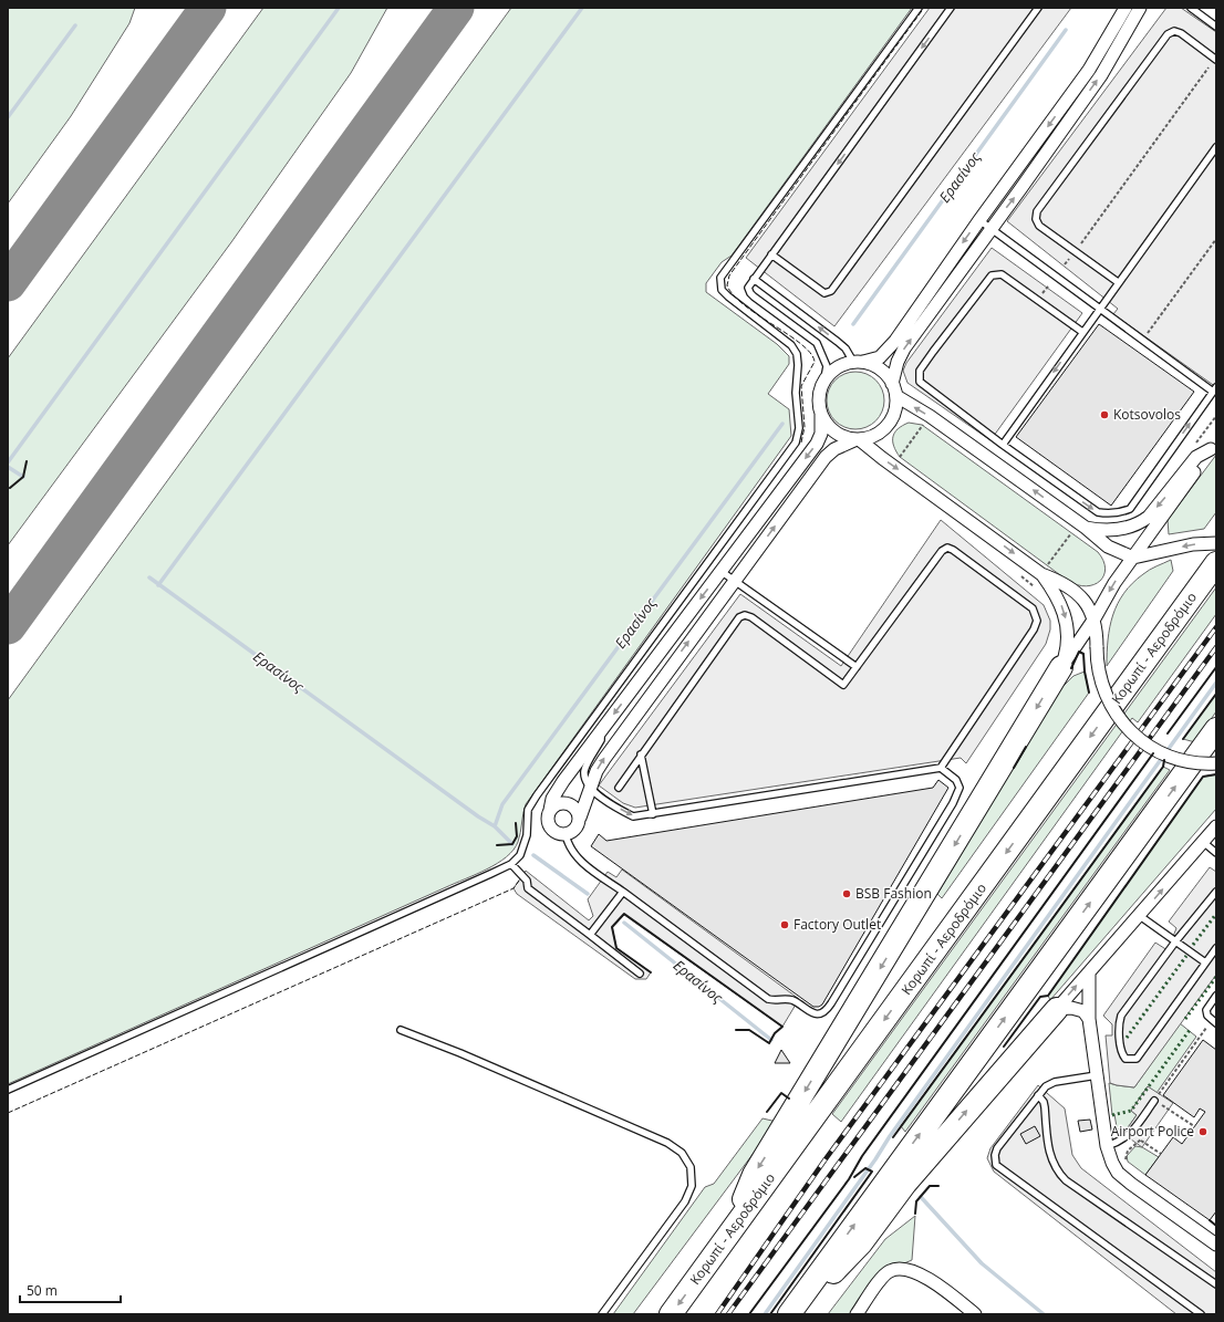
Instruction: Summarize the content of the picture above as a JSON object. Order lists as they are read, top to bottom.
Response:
{
  "streets": {
    "highway": ["Κορωπί - Αεροδρόμιο"]
  },
  "water": ["Ερασίνος"],
  "places": [
    "Kotsovolos",
    "BSB Fashion",
    "Factory Outlet",
    "Airport Police"
  ],
  "scale_bar": "50 m"
}
